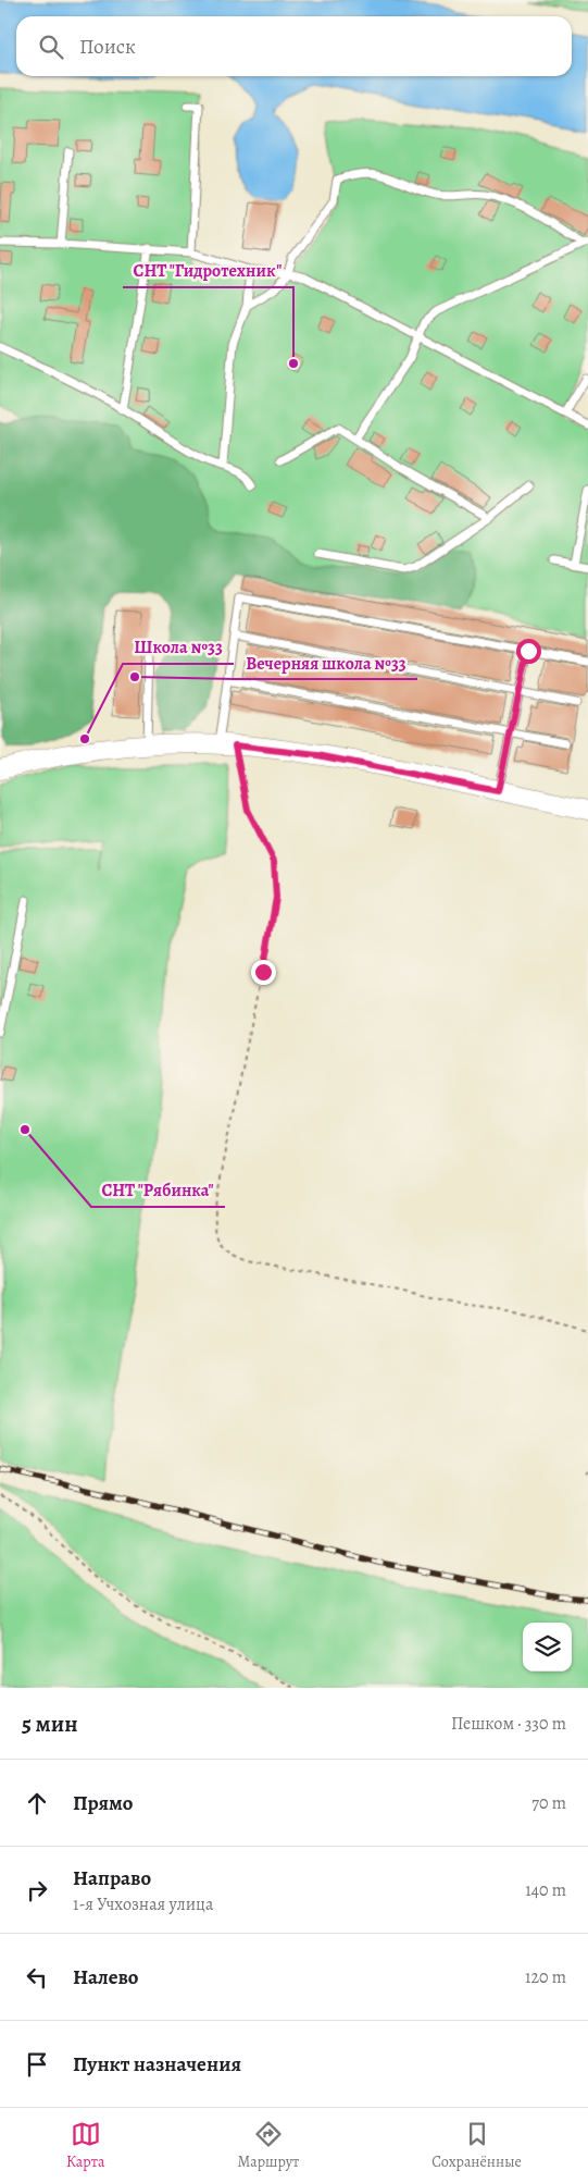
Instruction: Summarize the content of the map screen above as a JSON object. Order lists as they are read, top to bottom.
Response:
{
  "places": [
    "СНТ \"Гидротехник\"",
    "Вечерняя школа №33",
    "Школа №33",
    "СНТ \"Рябинка\""
  ],
  "page": {
    "search": "Поиск",
    "heading": ["5 мин", "Пешком · 330 m"],
    "list": [
      ["Прямо", "70 m"],
      ["Направо", "1-я Учхозная улица", "140 m"],
      ["Налево", "120 m"],
      "Пункт назначения"
    ],
    "nav": ["Карта", "Маршрут", "Сохранённые"]
  }
}
